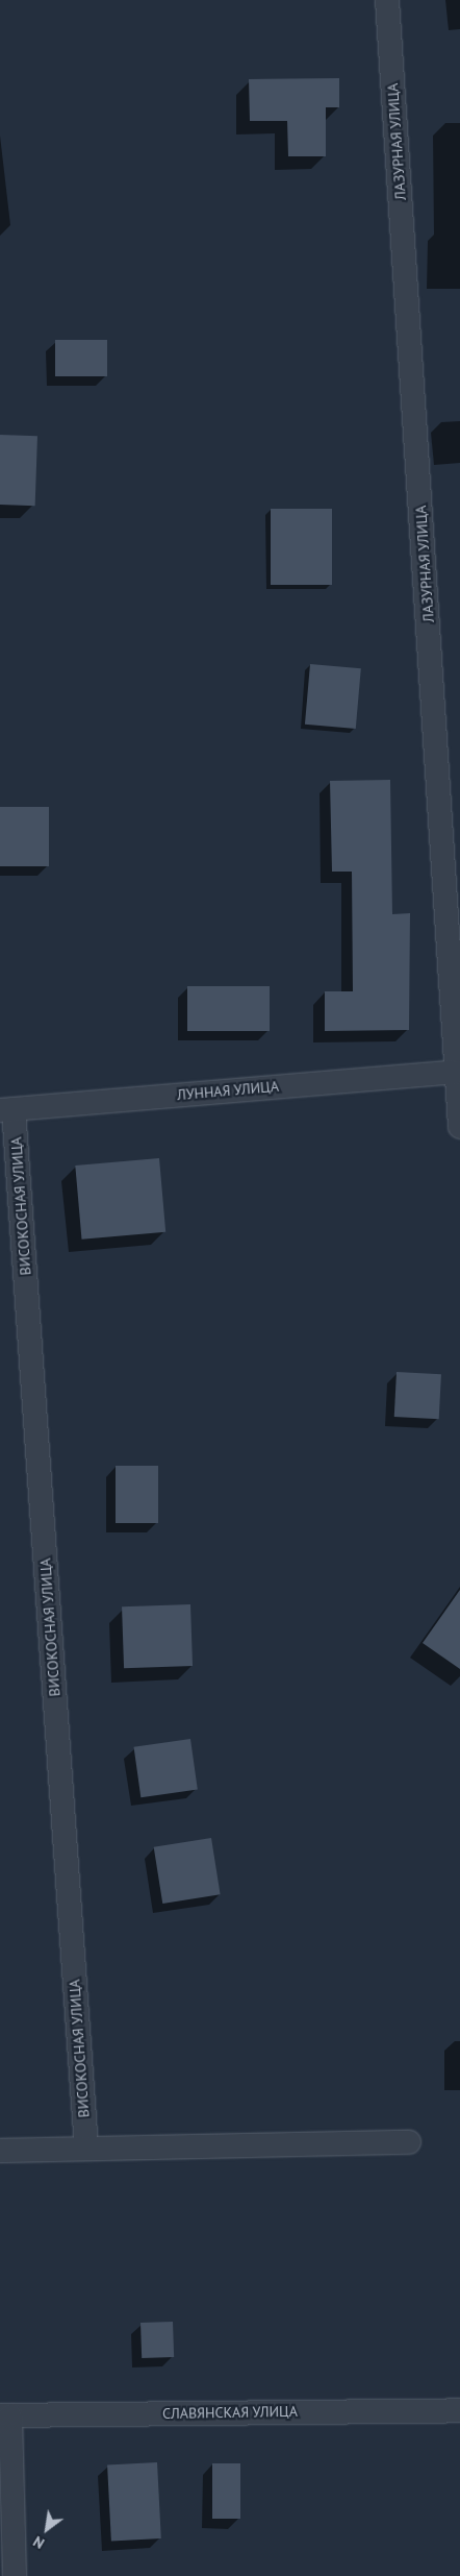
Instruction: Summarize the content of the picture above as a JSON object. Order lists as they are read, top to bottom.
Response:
{
  "streets": {
    "street": [
      "ЛАЗУРНАЯ УЛИЦА",
      "ЛУННАЯ УЛИЦА",
      "ВИСОКОСНАЯ УЛИЦА",
      "СЛАВЯНСКАЯ УЛИЦА"
    ]
  },
  "crossings": [
    ["ЛАЗУРНАЯ УЛИЦА", "ЛУННАЯ УЛИЦА"],
    ["ЛУННАЯ УЛИЦА", "ВИСОКОСНАЯ УЛИЦА"]
  ],
  "north": "bottom left"
}
